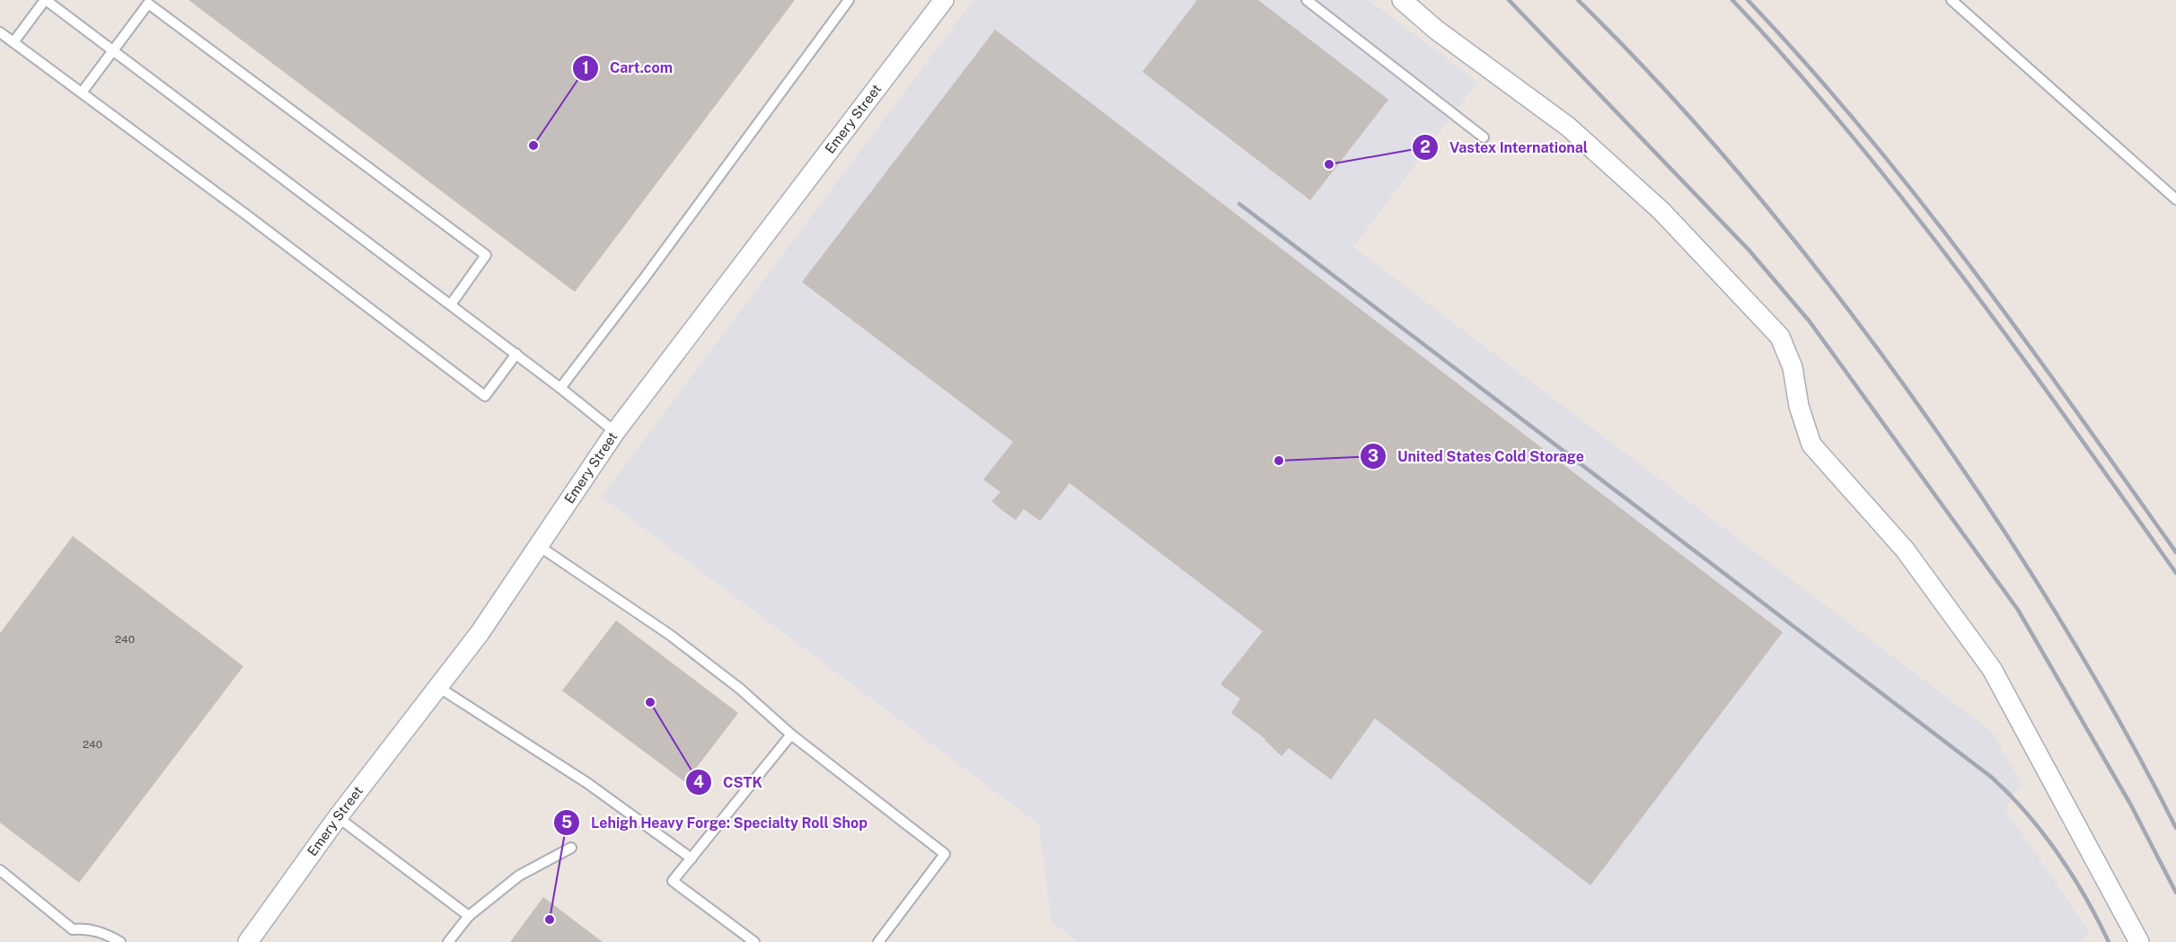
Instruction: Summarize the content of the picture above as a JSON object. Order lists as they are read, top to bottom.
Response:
{
  "streets": {
    "street": ["Emery Street"]
  },
  "places": [
    "Cart.com",
    "Vastex International",
    "United States Cold Storage",
    "CSTK",
    "Lehigh Heavy Forge: Specialty Roll Shop"
  ],
  "house_numbers": ["240", "240"]
}
